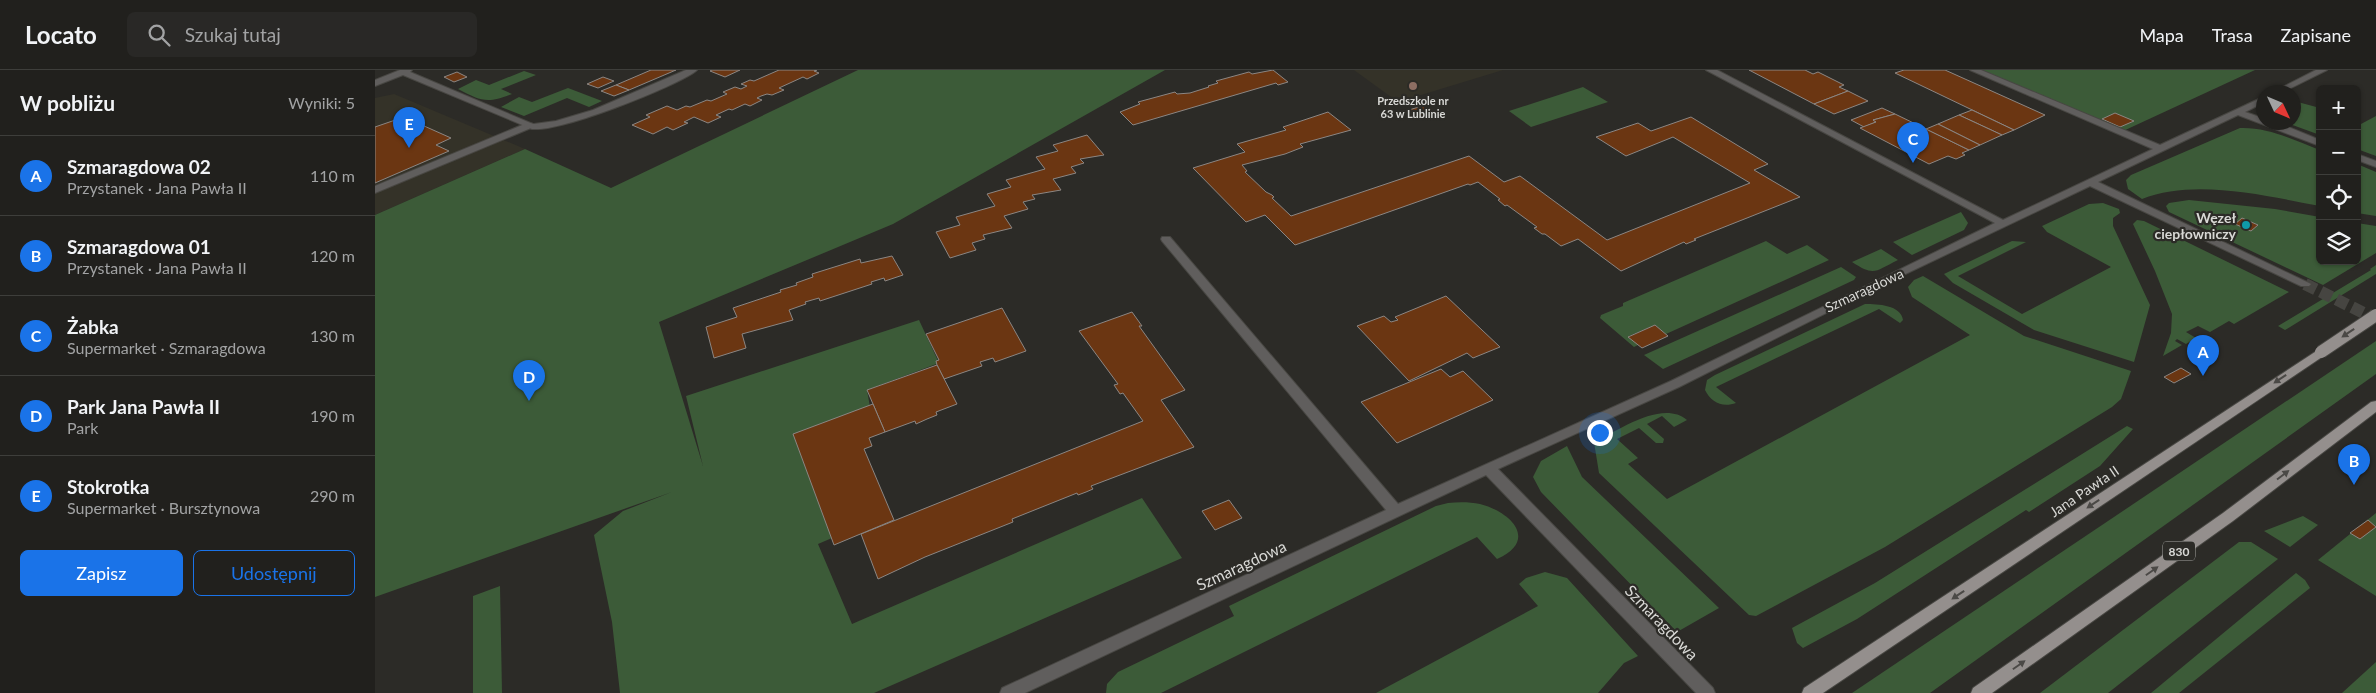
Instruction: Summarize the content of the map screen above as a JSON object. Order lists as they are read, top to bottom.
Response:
{
  "streets": {
    "main road": ["Jana Pawła II", "830"],
    "street": ["Szmaragdowa"]
  },
  "places": ["Przedszkole nr 63 w Lublinie", "Węzeł ciepłowniczy"],
  "north": "bottom right",
  "page": {
    "header": "Locato",
    "search": "Szukaj tutaj",
    "nav": ["Mapa", "Trasa", "Zapisane"],
    "heading": ["W pobliżu", "Wyniki: 5"],
    "map_buttons": ["+", "−"],
    "pins": [
      "E",
      "C",
      "A",
      "D",
      "B"
    ],
    "list": [
      {
        "mark": "A",
        "name": "Szmaragdowa 02",
        "note": "Przystanek · Jana Pawła II",
        "value": "110 m"
      },
      {
        "mark": "B",
        "name": "Szmaragdowa 01",
        "note": "Przystanek · Jana Pawła II",
        "value": "120 m"
      },
      {
        "mark": "C",
        "name": "Żabka",
        "note": "Supermarket · Szmaragdowa",
        "value": "130 m"
      },
      {
        "mark": "D",
        "name": "Park Jana Pawła II",
        "note": "Park",
        "value": "190 m"
      },
      {
        "mark": "E",
        "name": "Stokrotka",
        "note": "Supermarket · Bursztynowa",
        "value": "290 m"
      }
    ],
    "buttons": ["Zapisz", "Udostępnij"]
  }
}
